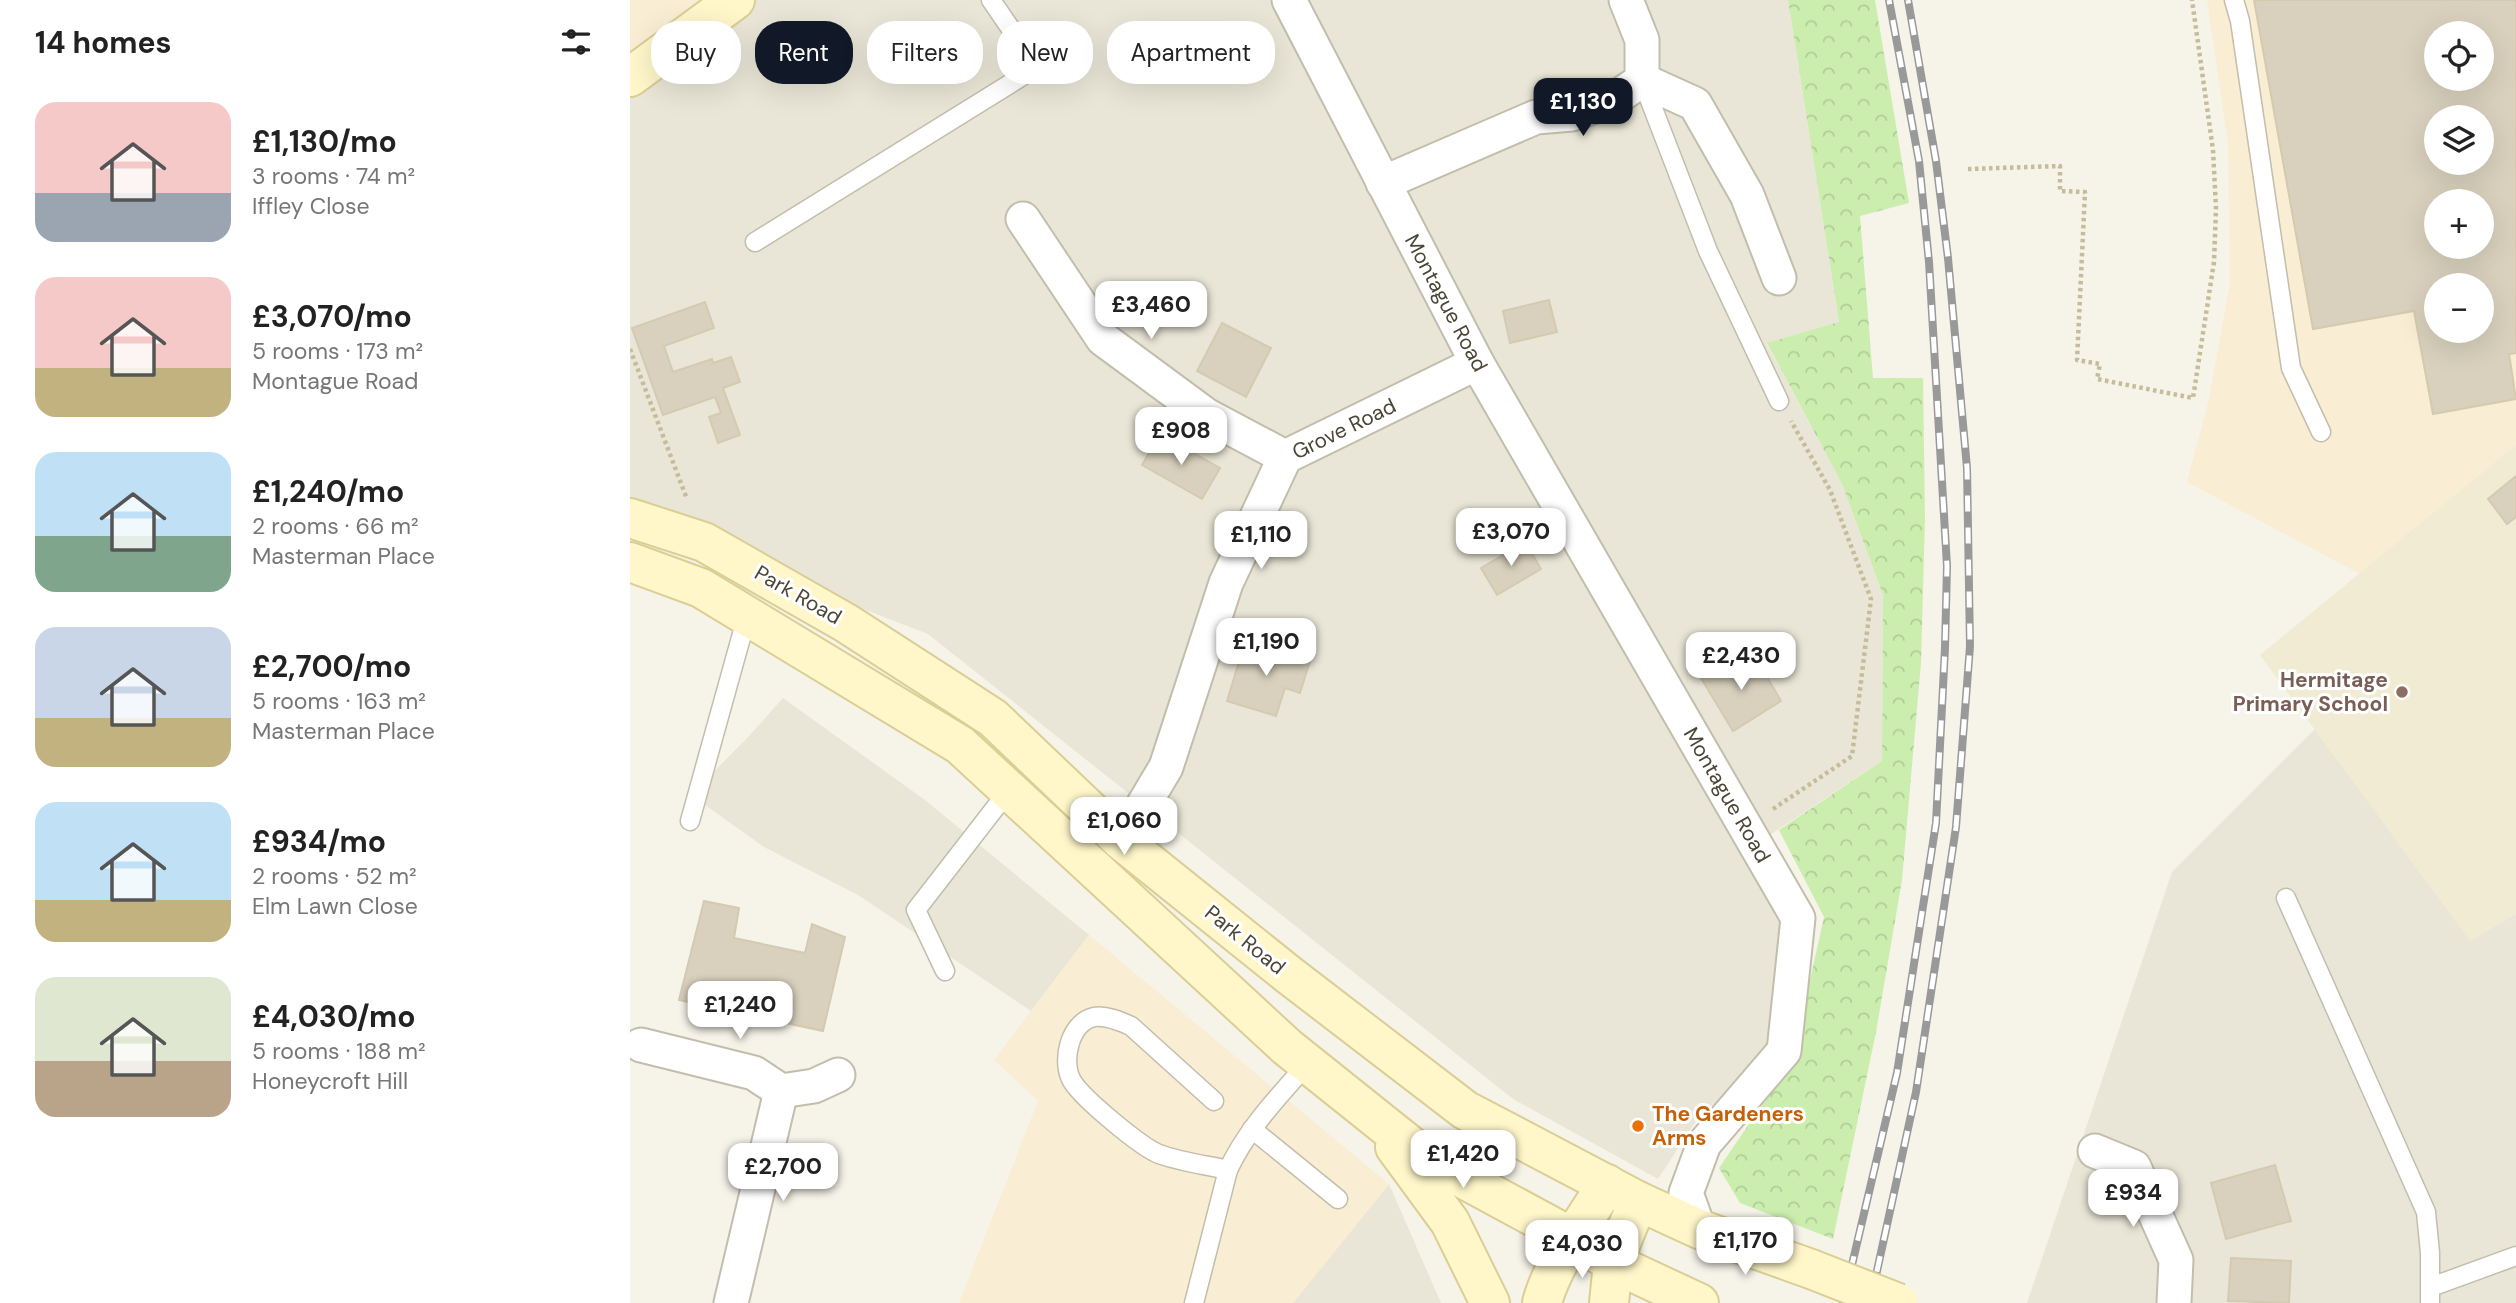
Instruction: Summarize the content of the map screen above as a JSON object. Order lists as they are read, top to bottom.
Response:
{
  "streets": {
    "main road": ["Park Road"],
    "street": ["Montague Road", "Grove Road"]
  },
  "crossings": [
    ["Montague Road", "Grove Road"],
    ["Montague Road", "Park Road"],
    ["Grove Road", "Park Road"]
  ],
  "places": ["Hermitage Primary School", "The Gardeners Arms"],
  "page": {
    "heading": "14 homes",
    "map_buttons": ["+", "−"],
    "chip": [
      "Buy",
      "Rent",
      "Filters",
      "New",
      "Apartment"
    ],
    "price": [
      "£1,130",
      "£3,460",
      "£908",
      "£3,070",
      "£1,110",
      "£1,190",
      "£2,430",
      "£1,060",
      "£1,240",
      "£1,420",
      "£2,700",
      "£934",
      "£1,170",
      "£4,030"
    ],
    "list": [
      {
        "name": "£1,130/mo",
        "note": "3 rooms · 74 m² · Iffley Close"
      },
      {
        "name": "£3,070/mo",
        "note": "5 rooms · 173 m² · Montague Road"
      },
      {
        "name": "£1,240/mo",
        "note": "2 rooms · 66 m² · Masterman Place"
      },
      {
        "name": "£2,700/mo",
        "note": "5 rooms · 163 m² · Masterman Place"
      },
      {
        "name": "£934/mo",
        "note": "2 rooms · 52 m² · Elm Lawn Close"
      },
      {
        "name": "£4,030/mo",
        "note": "5 rooms · 188 m² · Honeycroft Hill"
      }
    ]
  }
}
